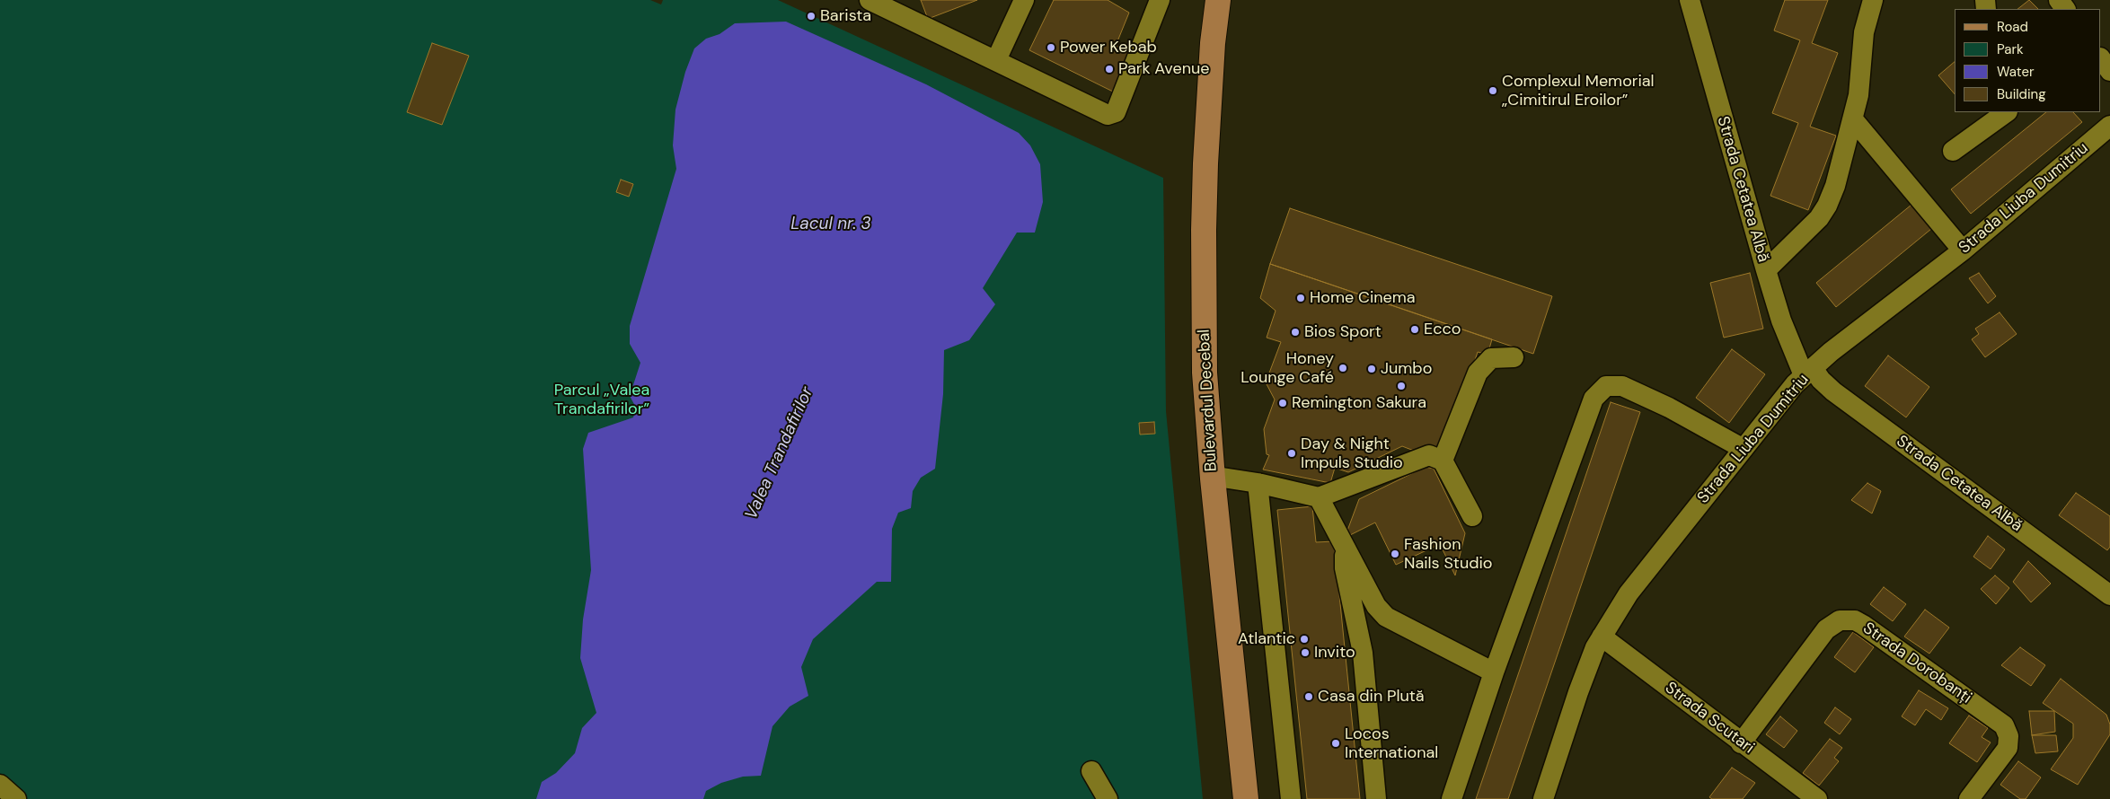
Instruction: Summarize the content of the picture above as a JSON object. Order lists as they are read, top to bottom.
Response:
{
  "streets": {
    "main road": ["Bulevardul Decebal"],
    "street": [
      "Strada Cetatea Albă",
      "Strada Liuba Dumitriu",
      "Strada Dorobanți",
      "Strada Scutari"
    ]
  },
  "crossings": [
    ["Strada Cetatea Albă", "Strada Liuba Dumitriu"],
    ["Strada Liuba Dumitriu", "Strada Scutari"],
    ["Strada Dorobanți", "Strada Scutari"]
  ],
  "water": ["Lacul nr. 3", "Valea Trandafirilor"],
  "parks": ["Parcul „Valea Trandafirilor”"],
  "places": [
    "Barista",
    "Power Kebab",
    "Park Avenue",
    "Complexul Memorial „Cimitirul Eroilor”",
    "Home Cinema",
    "Ecco",
    "Bios Sport",
    "Honey Lounge Café",
    "Jumbo",
    "Sakura",
    "Remington",
    "Day & Night Impuls Studio",
    "Fashion Nails Studio",
    "Atlantic",
    "Invito",
    "Casa din Plută",
    "Locos International"
  ],
  "legend": [
    "Road",
    "Park",
    "Water",
    "Building"
  ]
}
